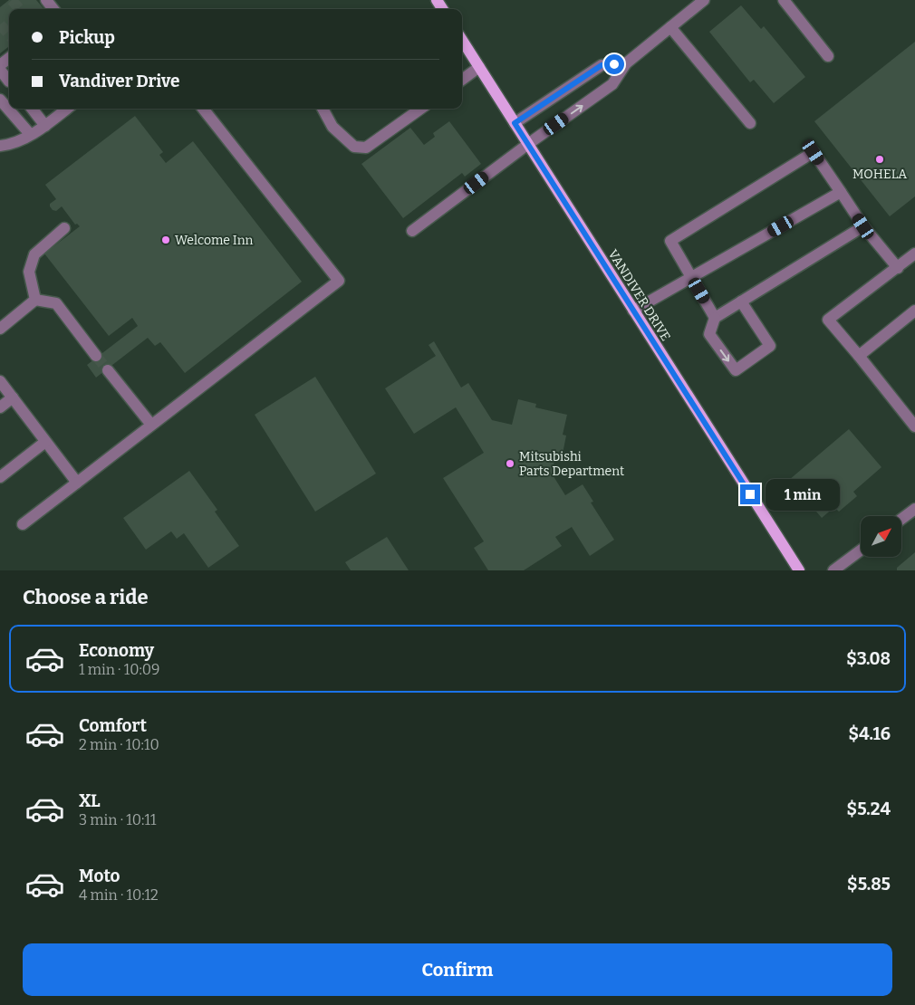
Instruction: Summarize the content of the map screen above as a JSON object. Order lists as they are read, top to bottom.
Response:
{
  "streets": {
    "main road": ["VANDIVER DRIVE"]
  },
  "places": ["MOHELA", "Welcome Inn", "Mitsubishi Parts Department"],
  "north": "top right",
  "page": {
    "banner": ["Pickup", "Vandiver Drive"],
    "bubble": "1 min",
    "heading": "Choose a ride",
    "list": [
      {
        "name": "Economy",
        "note": "1 min · 10:09",
        "value": "$3.08"
      },
      {
        "name": "Comfort",
        "note": "2 min · 10:10",
        "value": "$4.16"
      },
      {
        "name": "XL",
        "note": "3 min · 10:11",
        "value": "$5.24"
      },
      {
        "name": "Moto",
        "note": "4 min · 10:12",
        "value": "$5.85"
      }
    ],
    "buttons": "Confirm"
  }
}
